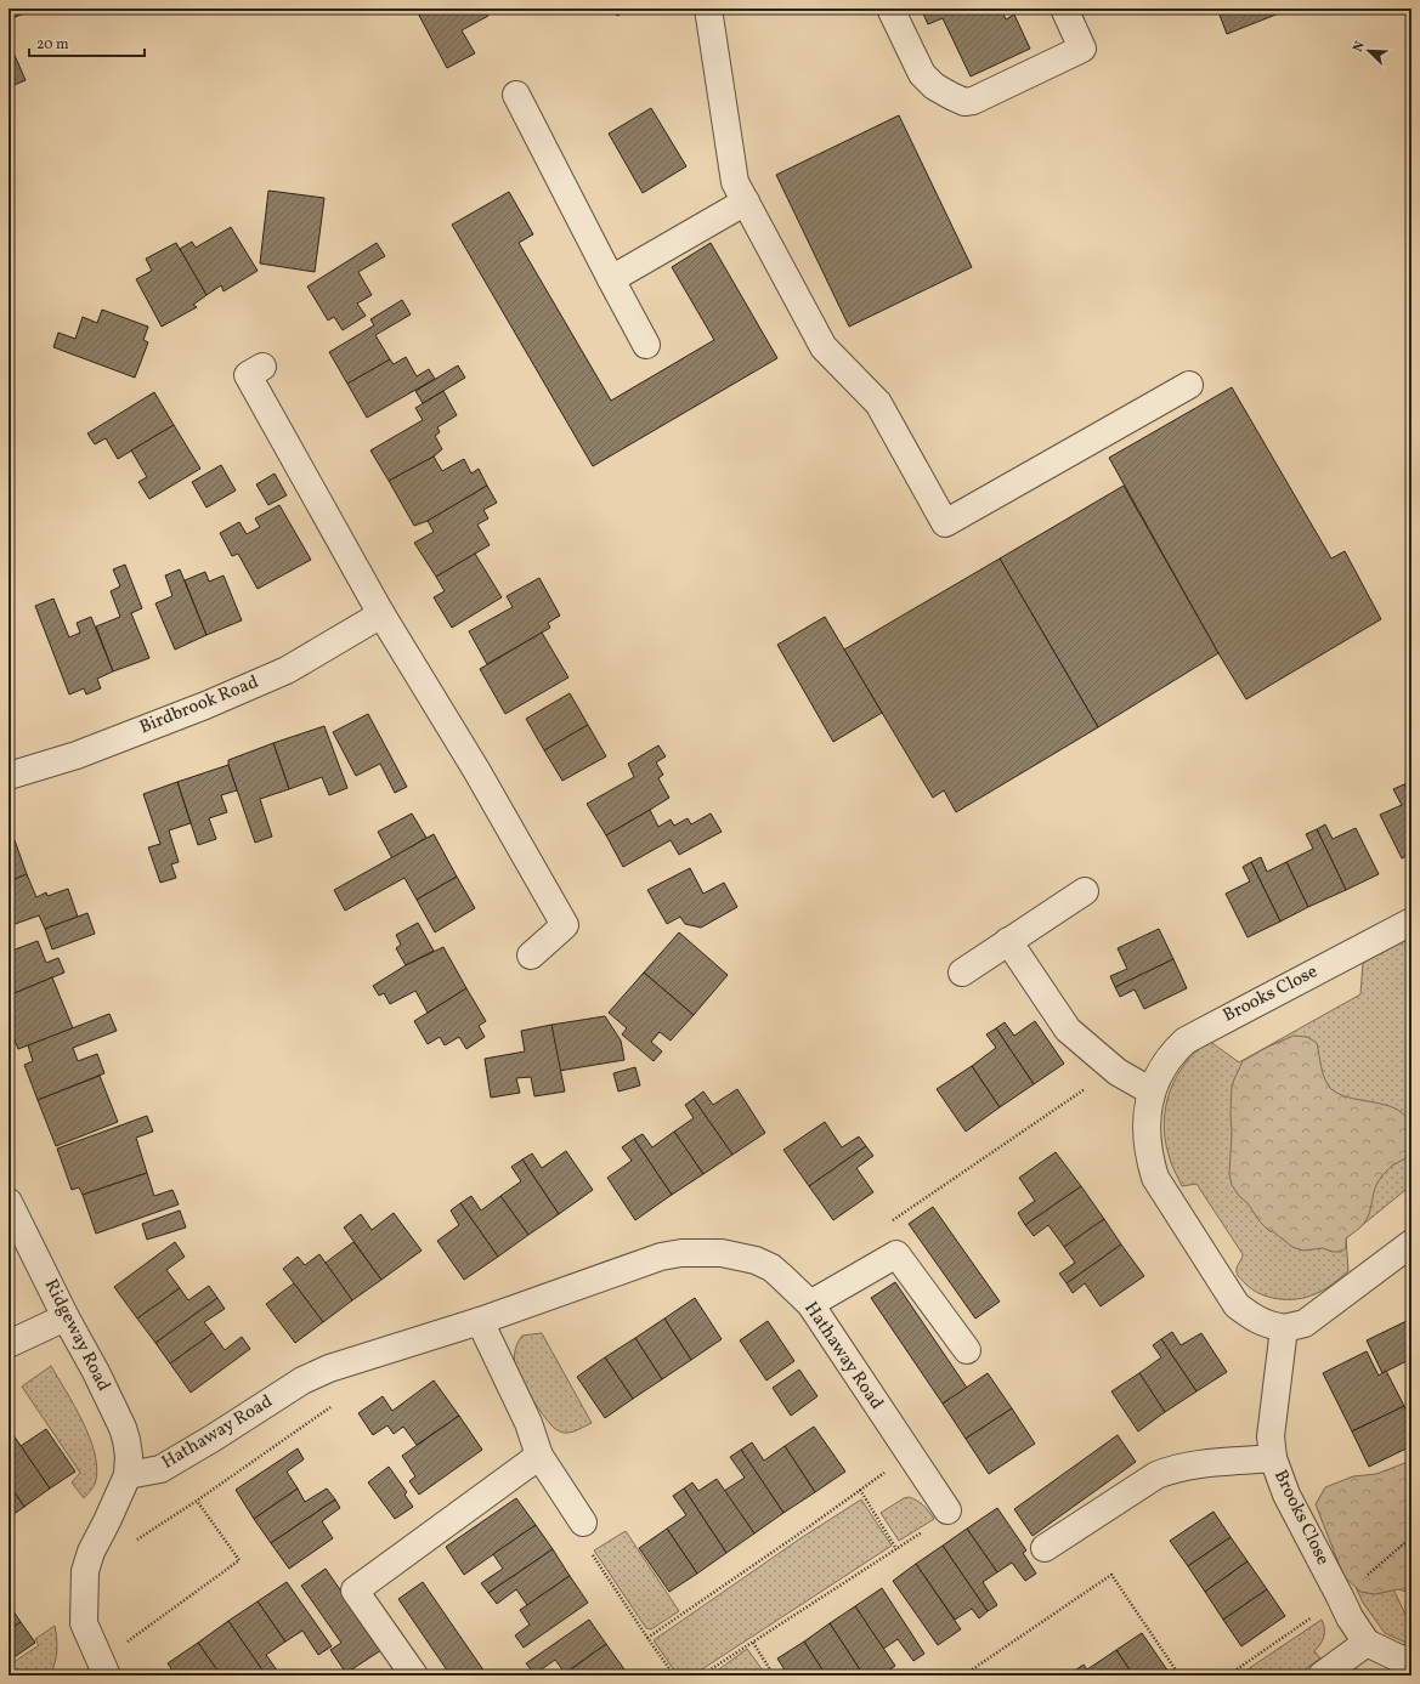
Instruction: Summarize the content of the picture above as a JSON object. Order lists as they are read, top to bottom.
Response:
{
  "streets": {
    "street": [
      "Birdbrook Road",
      "Brooks Close",
      "Ridgeway Road",
      "Hathaway Road"
    ]
  },
  "crossings": [
    ["Ridgeway Road", "Hathaway Road"]
  ],
  "scale_bar": "20 m",
  "north": "top left"
}
